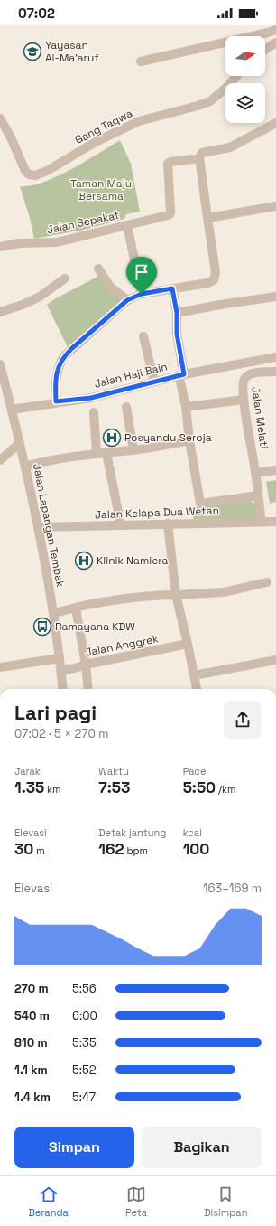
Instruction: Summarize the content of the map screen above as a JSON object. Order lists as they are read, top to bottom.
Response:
{
  "streets": {
    "street": [
      "Gang Taqwa",
      "Jalan Sepakat",
      "Jalan Haji Bain",
      "Jalan Melati",
      "Jalan Kelapa Dua Wetan",
      "Jalan Lapangan Tembak",
      "Jalan Anggrek"
    ]
  },
  "crossings": [
    ["Jalan Haji Bain", "Jalan Lapangan Tembak"],
    ["Jalan Melati", "Jalan Kelapa Dua Wetan"],
    ["Jalan Kelapa Dua Wetan", "Jalan Lapangan Tembak"],
    ["Jalan Lapangan Tembak", "Jalan Anggrek"]
  ],
  "parks": ["Taman Maju Bersama"],
  "places": {
    "school or university": ["Yayasan Al-Ma'aruf"],
    "hospital": ["Posyandu Seroja", "Klinik Namiera"],
    "bus stop": ["Ramayana KDW"]
  },
  "north": "right",
  "page": {
    "status": "07:02",
    "heading": ["Lari pagi", "07:02 · 5 × 270 m"],
    "stats": [
      ["Jarak", "1.35 km"],
      ["Waktu", "7:53"],
      ["Pace", "5:50 /km"],
      ["Elevasi", "30 m"],
      ["Detak jantung", "162 bpm"],
      ["kcal", "100"]
    ],
    "chart": ["Elevasi", "163–169 m"],
    "list": [
      {
        "name": "270 m",
        "note": "5:56"
      },
      {
        "name": "540 m",
        "note": "6:00"
      },
      {
        "name": "810 m",
        "note": "5:35"
      },
      {
        "name": "1.1 km",
        "note": "5:52"
      },
      {
        "name": "1.4 km",
        "note": "5:47"
      }
    ],
    "buttons": ["Simpan", "Bagikan"],
    "tabs": ["Beranda", "Peta", "Disimpan"]
  }
}
